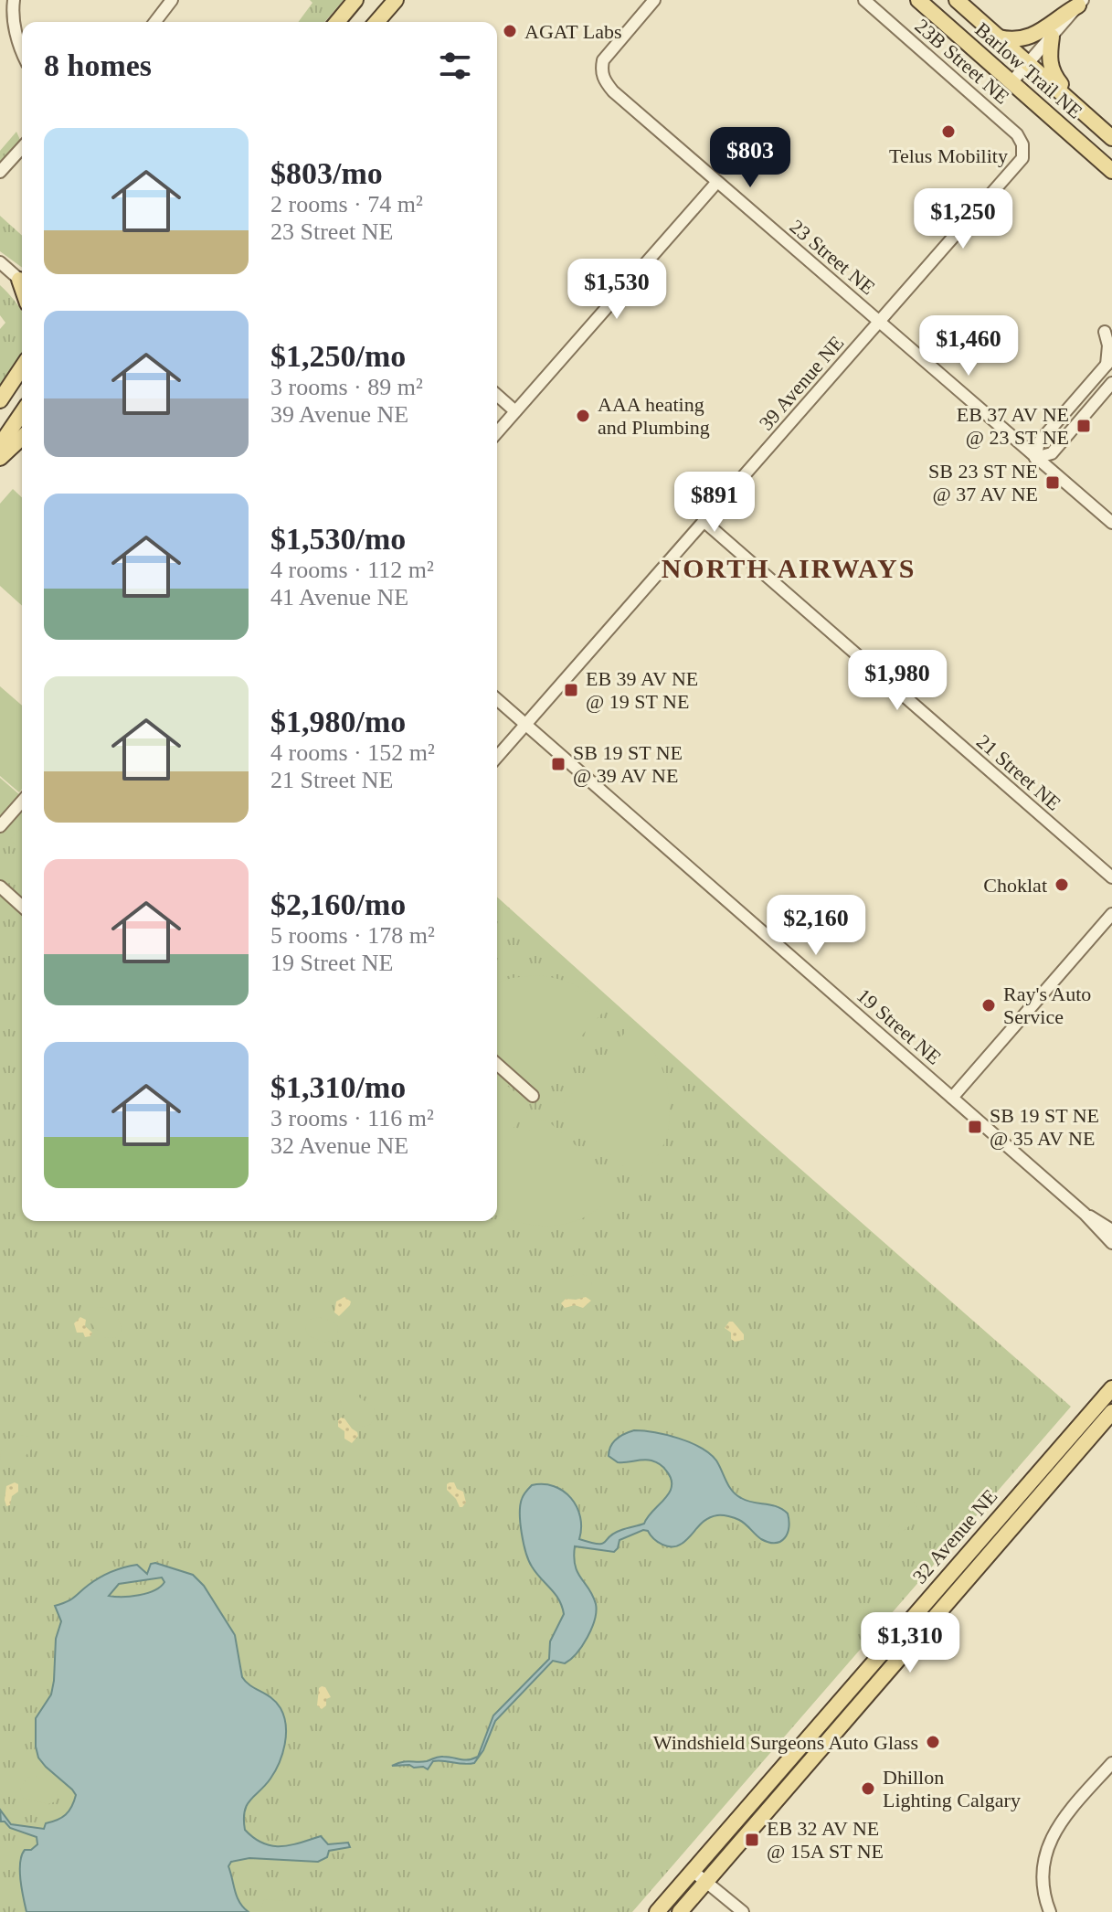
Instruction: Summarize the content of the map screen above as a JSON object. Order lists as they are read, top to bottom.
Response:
{
  "streets": {
    "main road": ["Barlow Trail NE", "32 Avenue NE"],
    "street": [
      "23B Street NE",
      "23 Street NE",
      "39 Avenue NE",
      "21 Street NE",
      "19 Street NE"
    ]
  },
  "crossings": [
    ["23B Street NE", "39 Avenue NE"],
    ["23 Street NE", "39 Avenue NE"],
    ["39 Avenue NE", "21 Street NE"],
    ["39 Avenue NE", "19 Street NE"]
  ],
  "districts": ["NORTH AIRWAYS"],
  "places": {
    "other": [
      "AGAT Labs",
      "Telus Mobility",
      "AAA heating and Plumbing",
      "Choklat",
      "Ray's Auto Service",
      "Windshield Surgeons Auto Glass",
      "Dhillon Lighting Calgary"
    ],
    "transit": [
      "EB 37 AV NE @ 23 ST NE",
      "SB 23 ST NE @ 37 AV NE",
      "EB 39 AV NE @ 19 ST NE",
      "SB 19 ST NE @ 39 AV NE",
      "SB 19 ST NE @ 35 AV NE",
      "EB 32 AV NE @ 15A ST NE"
    ]
  },
  "page": {
    "heading": "8 homes",
    "list": [
      {
        "name": "$803/mo",
        "note": "2 rooms · 74 m² · 23 Street NE"
      },
      {
        "name": "$1,250/mo",
        "note": "3 rooms · 89 m² · 39 Avenue NE"
      },
      {
        "name": "$1,530/mo",
        "note": "4 rooms · 112 m² · 41 Avenue NE"
      },
      {
        "name": "$1,980/mo",
        "note": "4 rooms · 152 m² · 21 Street NE"
      },
      {
        "name": "$2,160/mo",
        "note": "5 rooms · 178 m² · 19 Street NE"
      },
      {
        "name": "$1,310/mo",
        "note": "3 rooms · 116 m² · 32 Avenue NE"
      }
    ],
    "price": [
      "$803",
      "$1,250",
      "$1,530",
      "$1,460",
      "$891",
      "$1,980",
      "$2,160",
      "$1,310"
    ]
  }
}
